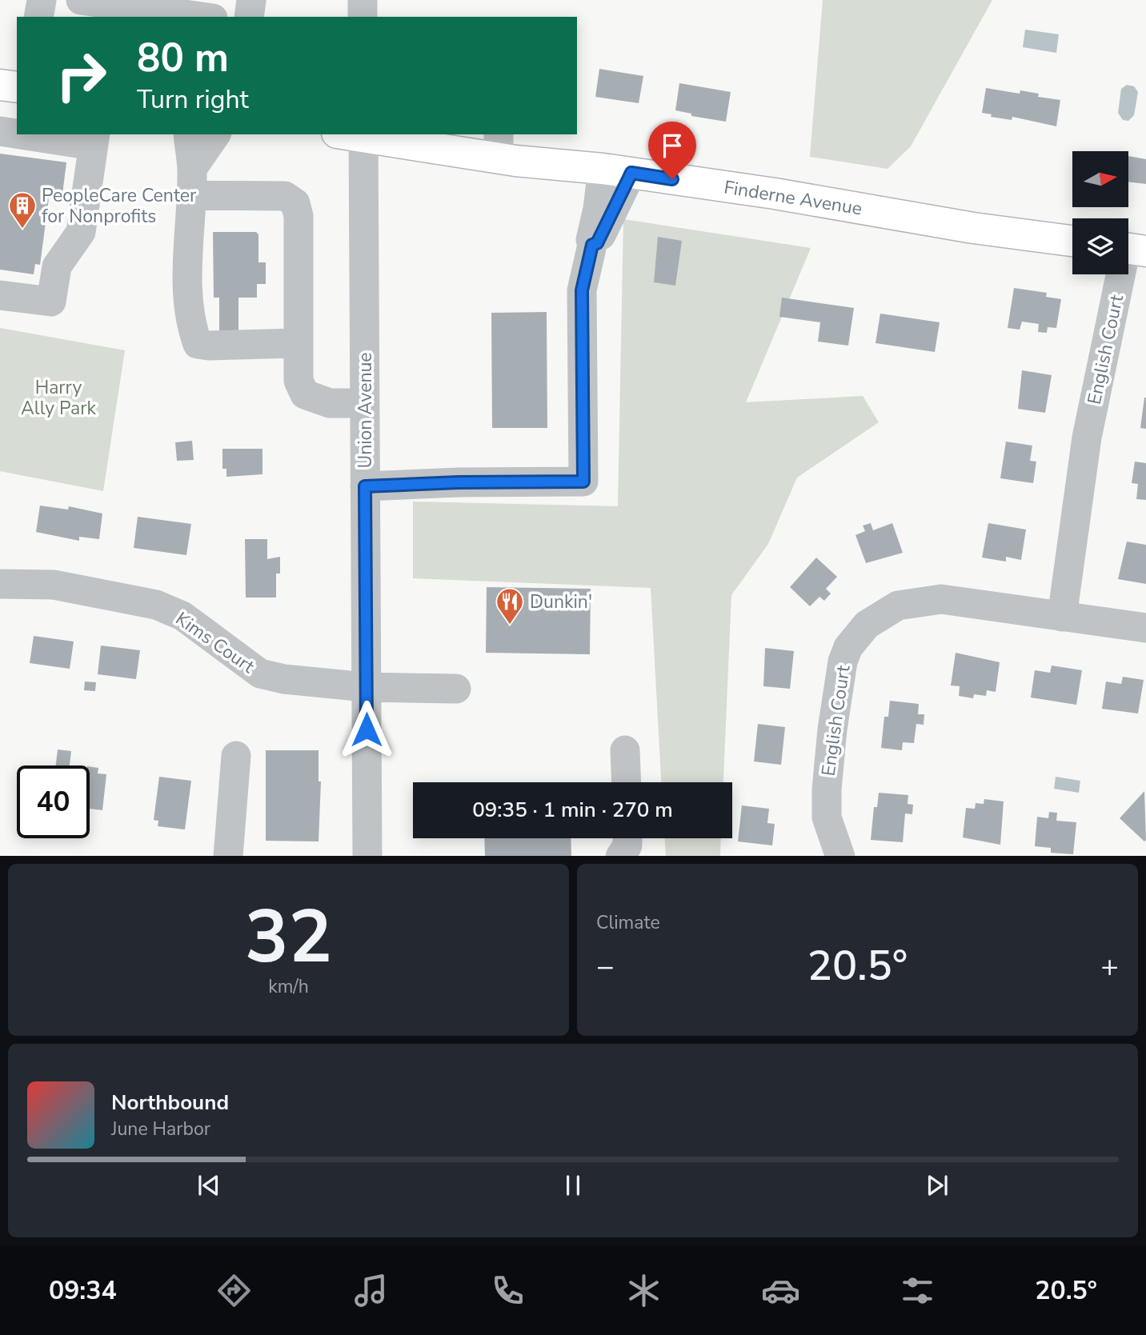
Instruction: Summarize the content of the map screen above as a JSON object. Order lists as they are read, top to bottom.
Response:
{
  "streets": {
    "main road": ["Finderne Avenue"],
    "street": ["English Court", "Union Avenue", "Kims Court"]
  },
  "crossings": [
    ["Finderne Avenue", "Union Avenue"],
    ["Union Avenue", "Kims Court"]
  ],
  "parks": ["Harry Ally Park"],
  "places": {
    "building": ["PeopleCare Center for Nonprofits"],
    "restaurant": ["Dunkin'"]
  },
  "north": "right",
  "page": {
    "turn": ["80 m", "Turn right"],
    "limit": "40",
    "trip": "09:35 · 1 min · 270 m",
    "tile": [
      ["32", "km/h"],
      "Climate"
    ],
    "heat": ["−", "20.5°", "+"],
    "song": ["Northbound", "June Harbor"],
    "tabs": ["09:34", "20.5°"]
  }
}
